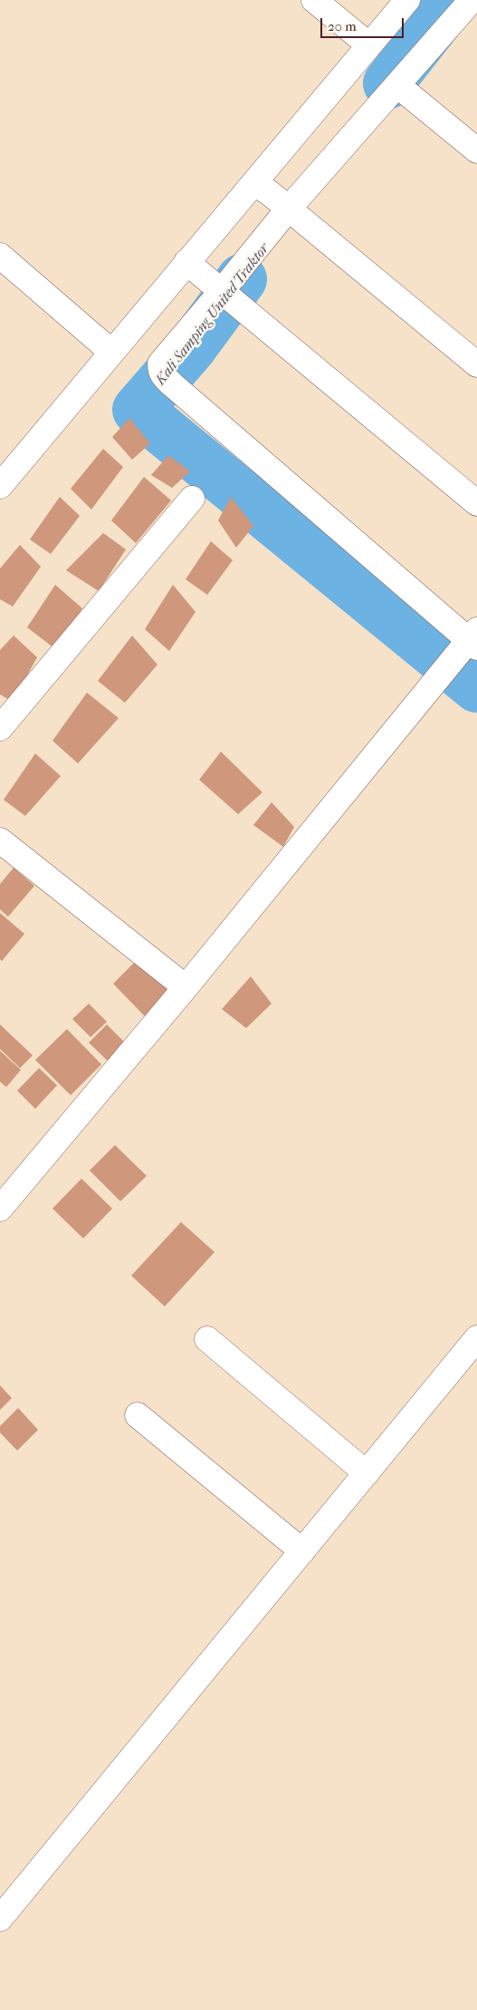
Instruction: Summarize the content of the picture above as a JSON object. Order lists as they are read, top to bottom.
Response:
{
  "water": ["Kali Samping United Traktor"],
  "scale_bar": "20 m"
}
